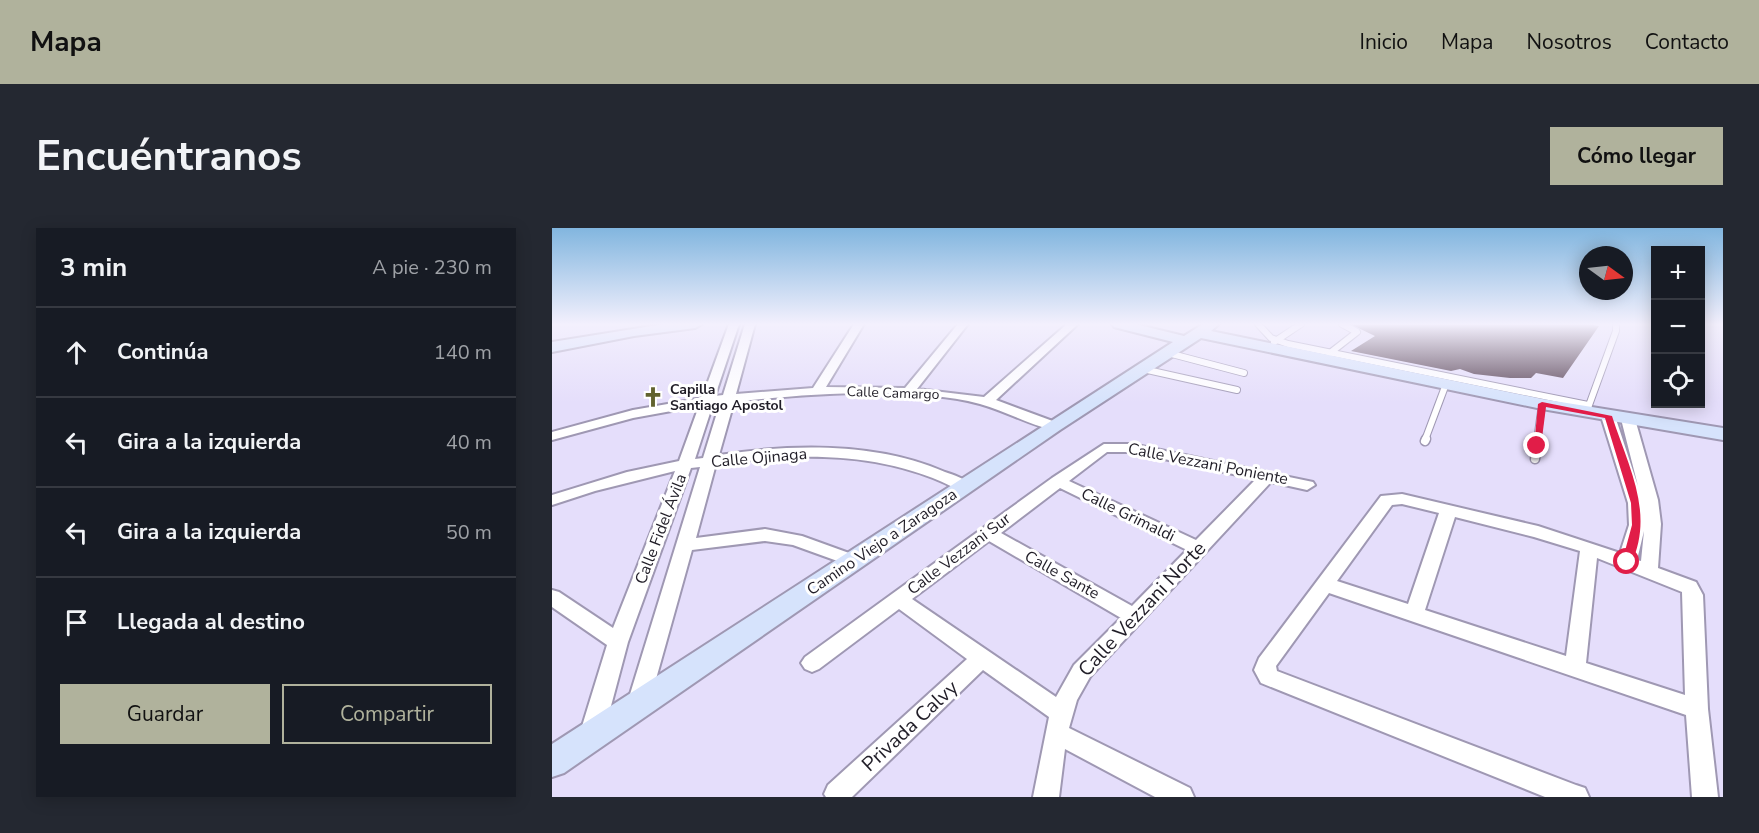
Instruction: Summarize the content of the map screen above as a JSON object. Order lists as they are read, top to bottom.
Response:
{
  "streets": {
    "street": [
      "Calle Camargo",
      "Calle Ojinaga",
      "Calle Vezzani Poniente",
      "Calle Grimaldi",
      "Calle Fidel Ávila",
      "Camino Viejo a Zaragoza",
      "Calle Vezzani Sur",
      "Calle Sante",
      "Calle Vezzani Norte",
      "Privada Calvy"
    ]
  },
  "crossings": [
    ["Calle Camargo", "Calle Fidel Ávila"],
    ["Calle Camargo", "Camino Viejo a Zaragoza"],
    ["Calle Ojinaga", "Calle Fidel Ávila"],
    ["Calle Ojinaga", "Camino Viejo a Zaragoza"],
    ["Calle Vezzani Poniente", "Calle Vezzani Sur"],
    ["Calle Vezzani Poniente", "Calle Vezzani Norte"],
    ["Calle Grimaldi", "Calle Vezzani Sur"],
    ["Calle Grimaldi", "Calle Vezzani Norte"],
    ["Calle Fidel Ávila", "Camino Viejo a Zaragoza"],
    ["Calle Vezzani Sur", "Calle Sante"],
    ["Calle Sante", "Calle Vezzani Norte"]
  ],
  "places": {
    "church": ["Capilla Santiago Apostol"]
  },
  "north": "right",
  "page": {
    "header": "Mapa",
    "nav": [
      "Inicio",
      "Mapa",
      "Nosotros",
      "Contacto"
    ],
    "buttons": [
      "Cómo llegar",
      ["Guardar", "Compartir"]
    ],
    "title": "Encuéntranos",
    "heading": ["3 min", "A pie · 230 m"],
    "map_buttons": ["+", "−"],
    "list": [
      ["Continúa", "140 m"],
      ["Gira a la izquierda", "40 m"],
      ["Gira a la izquierda", "50 m"],
      "Llegada al destino"
    ]
  }
}
